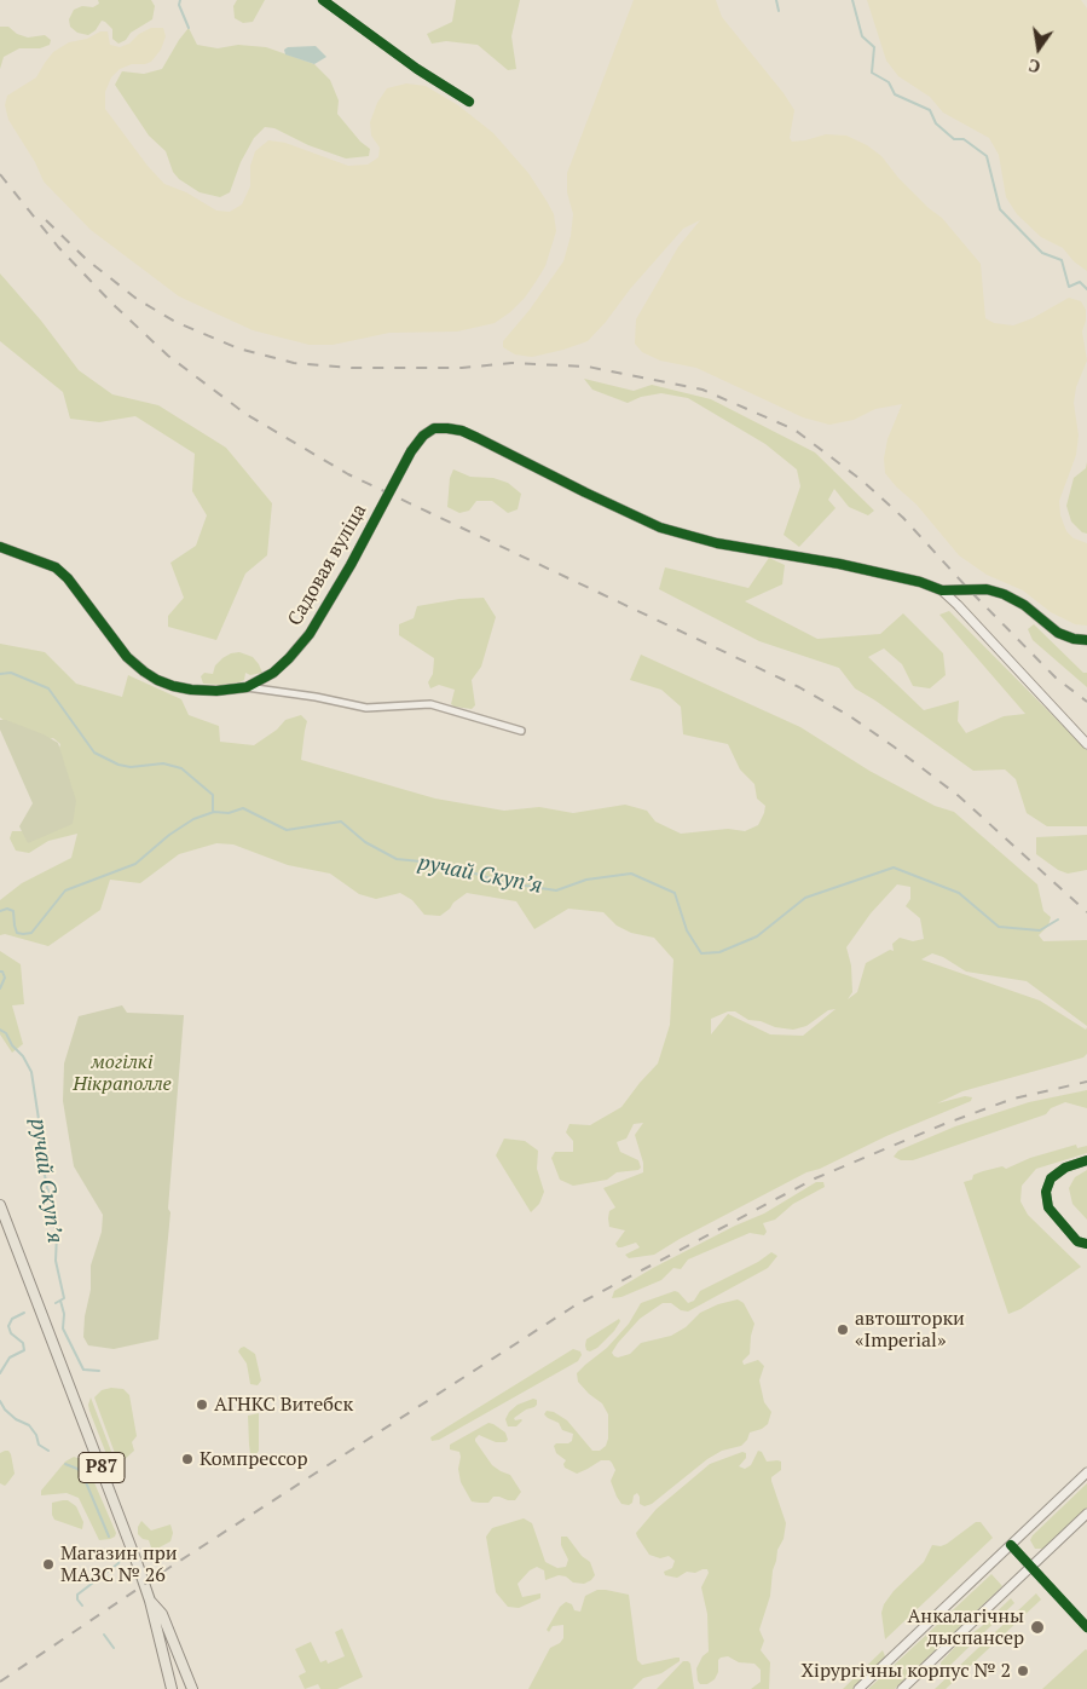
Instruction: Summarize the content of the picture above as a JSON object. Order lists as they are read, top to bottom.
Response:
{
  "streets": {
    "main road": ["Р87"],
    "street": ["Садовая вуліца"]
  },
  "water": ["ручай Скупʼя"],
  "parks": ["могілкі Нікраполле"],
  "places": [
    "автошторки «Imperial»",
    "АГНКС Витебск",
    "Компрессор",
    "Магазин при МАЗС № 26",
    "Анкалагічны дыспансер",
    "Хірургічны корпус № 2"
  ],
  "north": "bottom"
}
